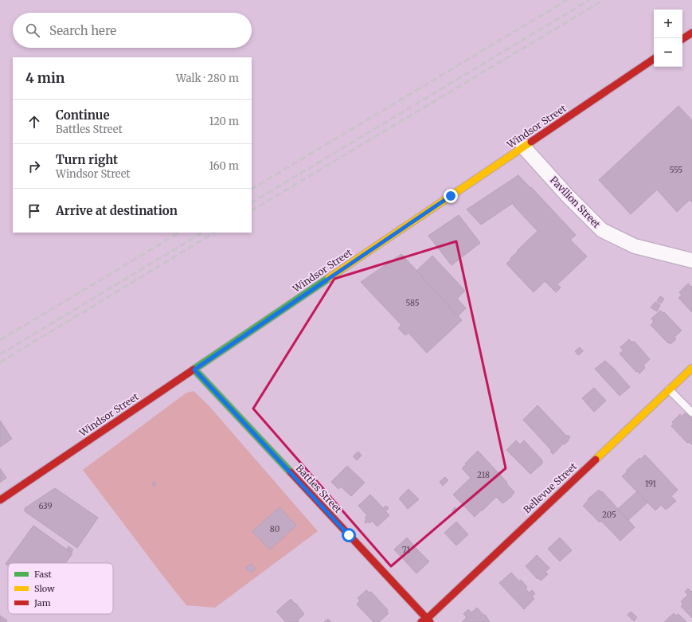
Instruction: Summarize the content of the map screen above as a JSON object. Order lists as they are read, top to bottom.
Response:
{
  "streets": {
    "main road": ["Windsor Street", "Bellevue Street", "Battles Street"],
    "street": ["Pavilion Street"]
  },
  "crossings": [
    ["Windsor Street", "Pavilion Street"],
    ["Windsor Street", "Battles Street"],
    ["Bellevue Street", "Battles Street"]
  ],
  "house_numbers": [
    "555",
    "585",
    "218",
    "191",
    "639",
    "205",
    "80",
    "71"
  ],
  "legend": ["Fast", "Slow", "Jam"],
  "page": {
    "map_buttons": ["+", "−"],
    "search": "Search here",
    "heading": ["4 min", "Walk · 280 m"],
    "list": [
      ["Continue", "Battles Street", "120 m"],
      ["Turn right", "Windsor Street", "160 m"],
      "Arrive at destination"
    ]
  }
}
